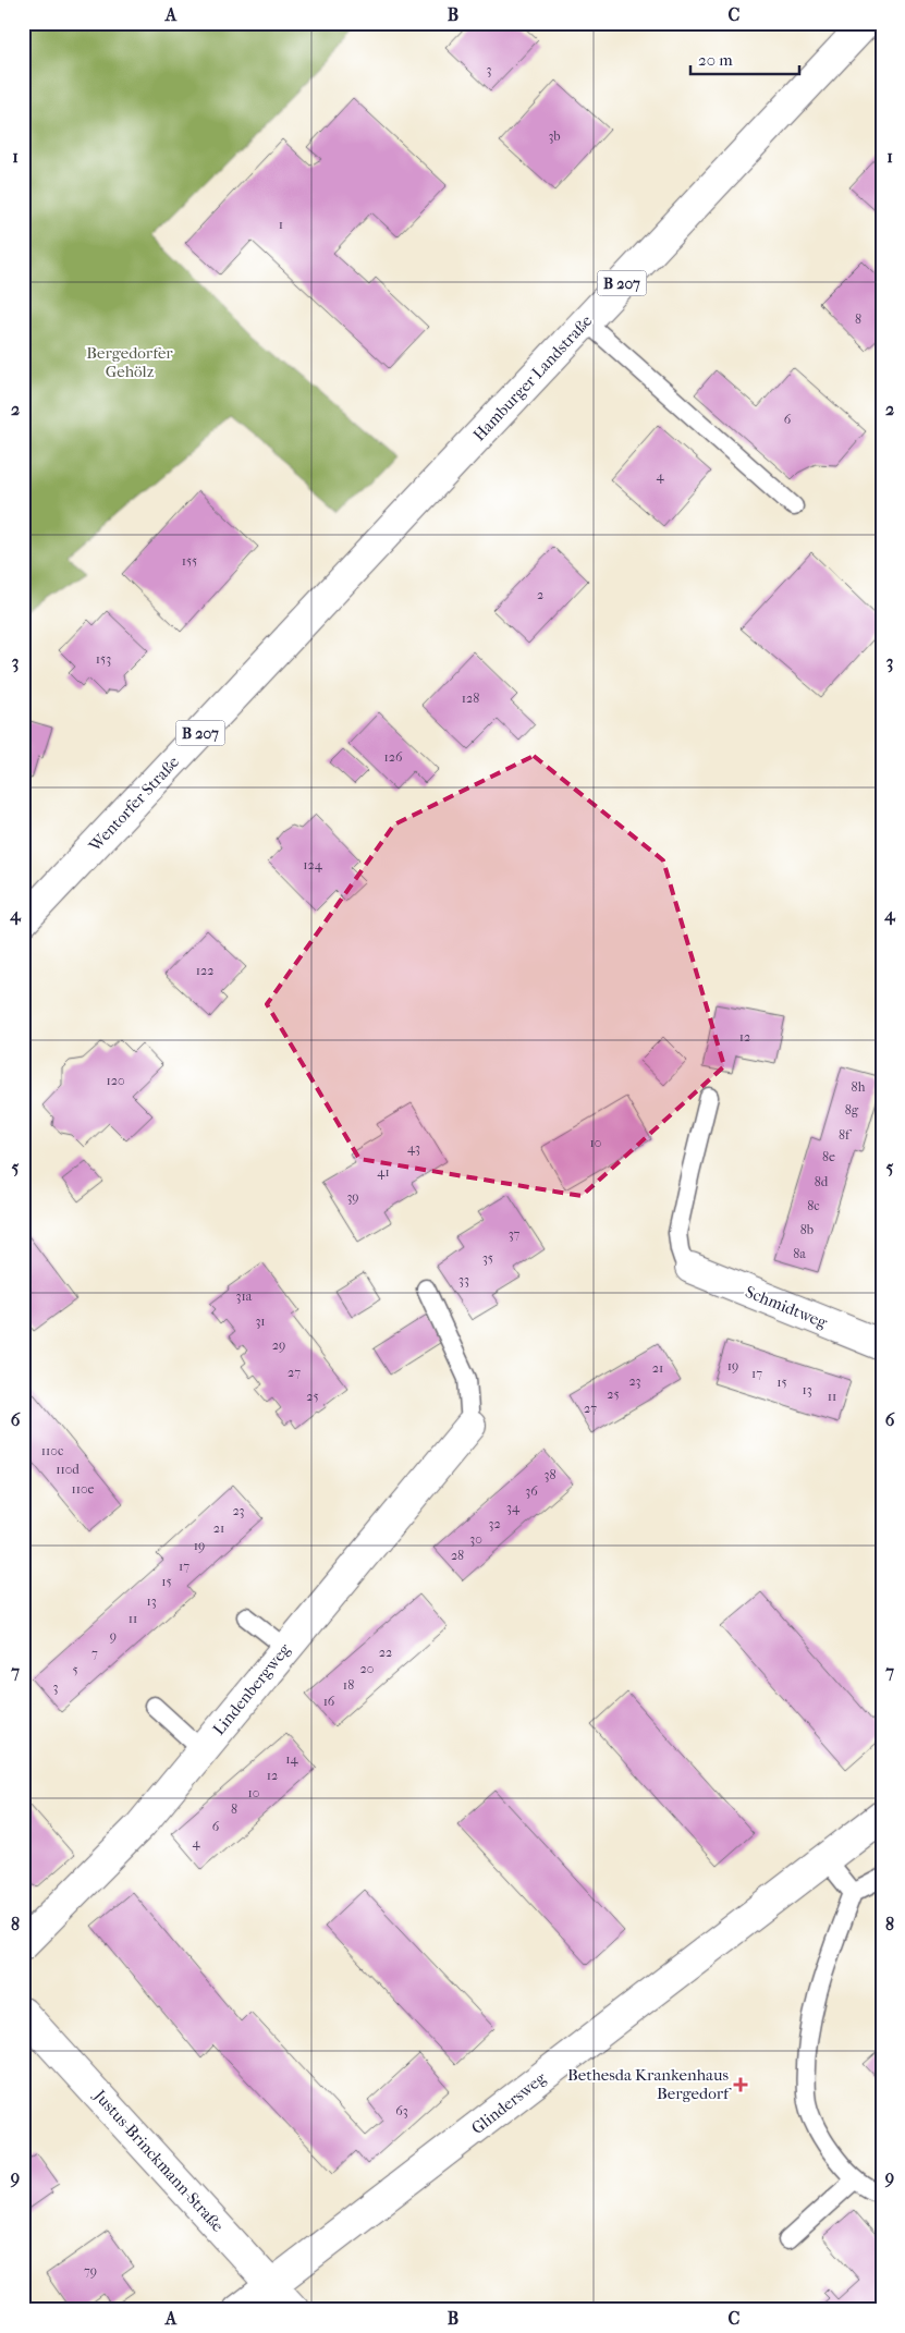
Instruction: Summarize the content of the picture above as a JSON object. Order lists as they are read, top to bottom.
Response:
{
  "streets": {
    "street": [
      "B 207",
      "Hamburger Landstraße",
      "Wentorfer Straße",
      "Schmidtweg",
      "Lindenbergweg",
      "Glindersweg",
      "Justus-Brinckmann-Straße"
    ]
  },
  "crossings": [
    ["Hamburger Landstraße", "Wentorfer Straße"],
    ["Glindersweg", "Justus-Brinckmann-Straße"]
  ],
  "parks": ["Bergedorfer Gehölz"],
  "places": {
    "health": ["Bethesda Krankenhaus Bergedorf"]
  },
  "house_numbers": [
    "3",
    "3b",
    "1",
    "8",
    "6",
    "4",
    "155",
    "2",
    "153",
    "128",
    "126",
    "124",
    "122",
    "12",
    "120",
    "8h",
    "8g",
    "8f",
    "10",
    "43",
    "8e",
    "41",
    "8d",
    "39",
    "8c",
    "8b",
    "37",
    "8a",
    "35",
    "33",
    "31a",
    "31",
    "29",
    "19",
    "21",
    "27",
    "17",
    "23",
    "15",
    "13",
    "25",
    "25",
    "11",
    "27",
    "110c",
    "110d",
    "38",
    "110e",
    "36",
    "34",
    "23",
    "32",
    "21",
    "30",
    "19",
    "28",
    "17",
    "15",
    "13",
    "11",
    "9",
    "22",
    "7",
    "20",
    "5",
    "18",
    "3",
    "16",
    "14",
    "12",
    "10",
    "8",
    "6",
    "4",
    "63",
    "79"
  ],
  "scale_bar": "20 m",
  "grid": {
    "columns": ["A", "B", "C"],
    "rows": [
      "1",
      "2",
      "3",
      "4",
      "5",
      "6",
      "7",
      "8",
      "9"
    ]
  }
}
